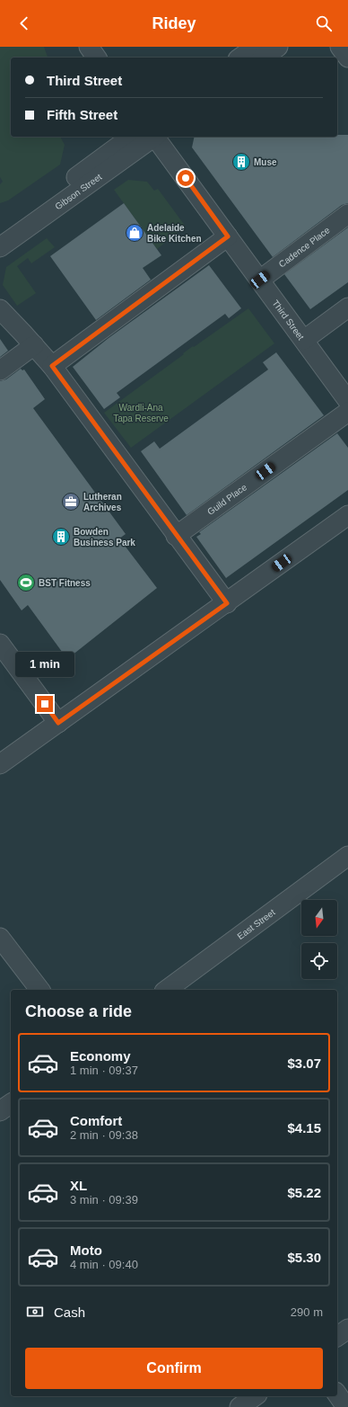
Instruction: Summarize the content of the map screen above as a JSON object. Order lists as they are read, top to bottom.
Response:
{
  "streets": {
    "street": [
      "Gibson Street",
      "Cadence Place",
      "Third Street",
      "Guild Place",
      "East Street"
    ]
  },
  "crossings": [
    ["Cadence Place", "Third Street"]
  ],
  "parks": ["Wardli-Ana Tapa Reserve"],
  "places": {
    "building": ["Muse", "Bowden Business Park"],
    "shop": ["Adelaide Bike Kitchen"],
    "office": ["Lutheran Archives"],
    "sports": ["BST Fitness"]
  },
  "north": "bottom",
  "page": {
    "header": "Ridey",
    "banner": ["Third Street", "Fifth Street"],
    "bubble": "1 min",
    "heading": "Choose a ride",
    "list": [
      {
        "name": "Economy",
        "note": "1 min · 09:37",
        "value": "$3.07"
      },
      {
        "name": "Comfort",
        "note": "2 min · 09:38",
        "value": "$4.15"
      },
      {
        "name": "XL",
        "note": "3 min · 09:39",
        "value": "$5.22"
      },
      {
        "name": "Moto",
        "note": "4 min · 09:40",
        "value": "$5.30"
      }
    ],
    "pay": ["Cash", "290 m"],
    "buttons": "Confirm"
  }
}
